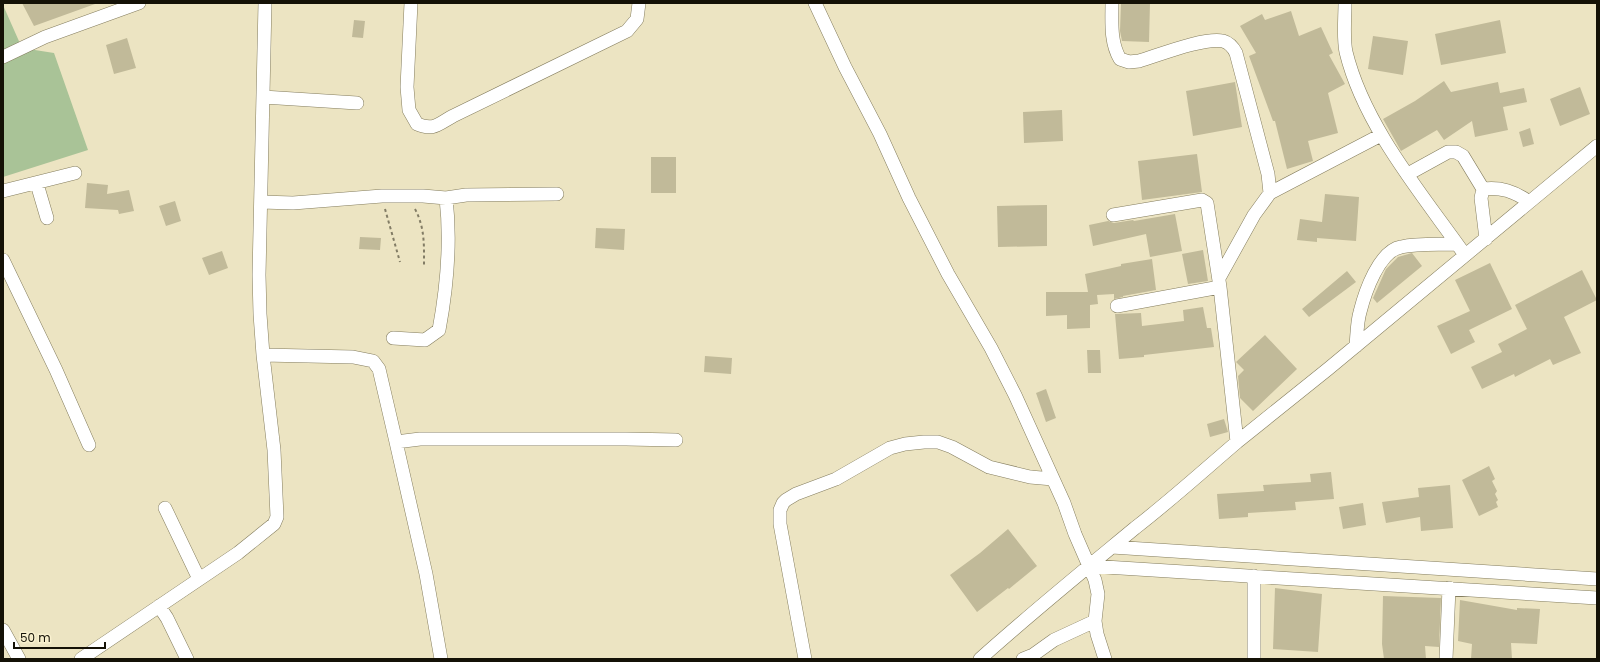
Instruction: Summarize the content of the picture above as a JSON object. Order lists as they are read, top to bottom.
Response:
{
  "scale_bar": "50 m"
}
